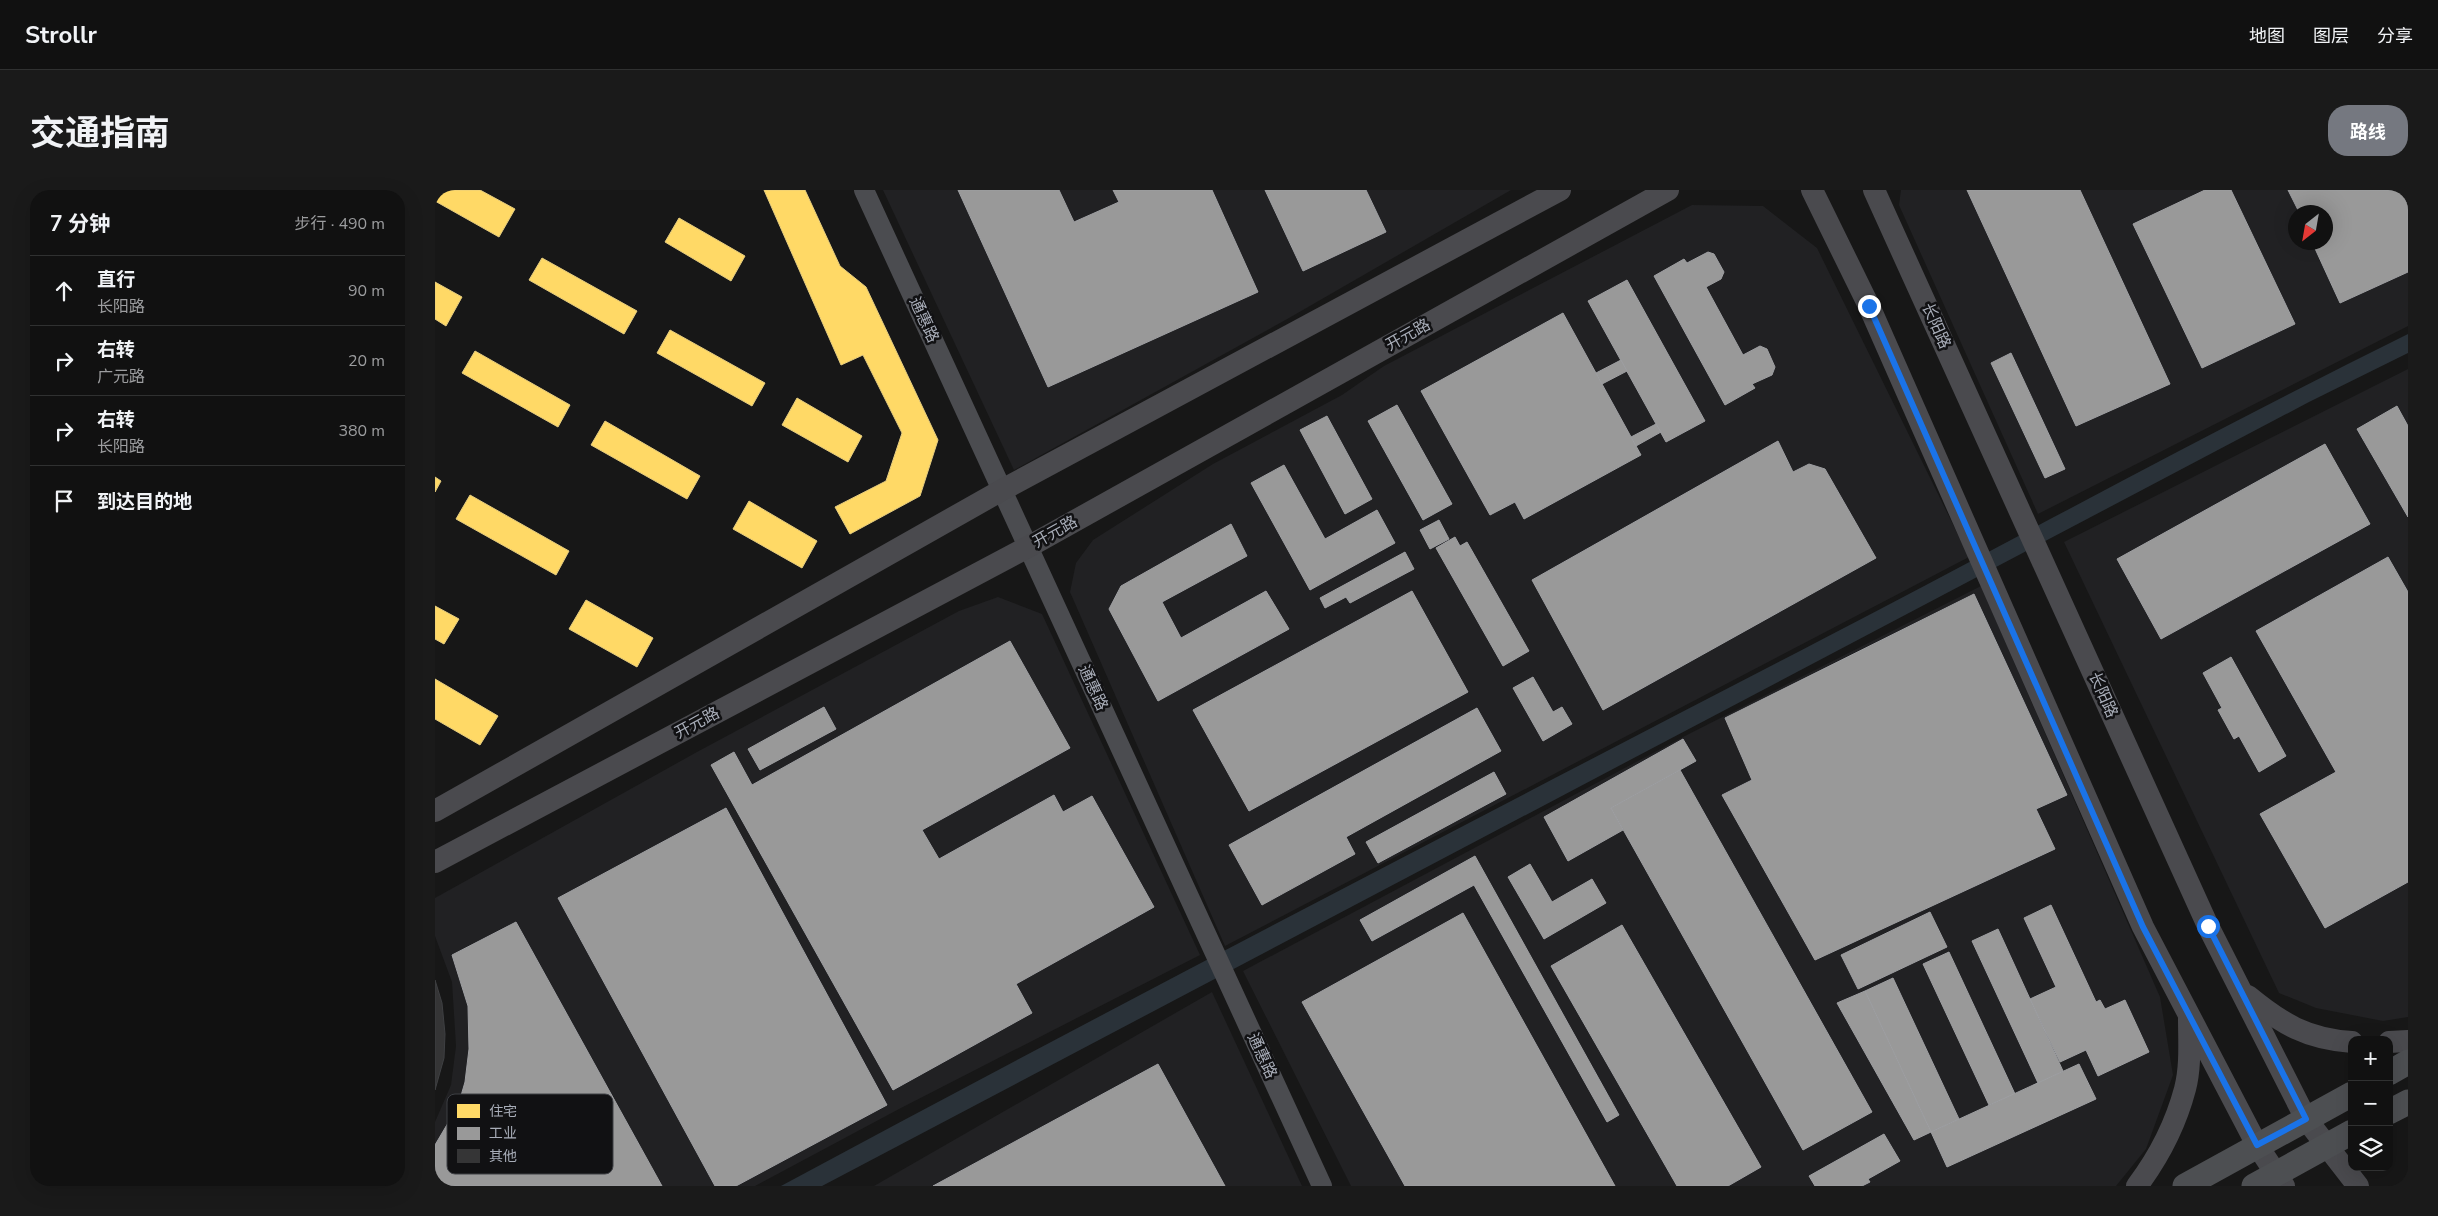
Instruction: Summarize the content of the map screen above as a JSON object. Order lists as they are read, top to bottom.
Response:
{
  "streets": {
    "main road": ["长阳路", "开元路"],
    "street": ["通惠路"]
  },
  "crossings": [
    ["通惠路", "开元路"]
  ],
  "legend": ["住宅", "工业", "其他"],
  "north": "bottom left",
  "page": {
    "header": "Strollr",
    "nav": ["地图", "图层", "分享"],
    "title": "交通指南",
    "buttons": "路线",
    "heading": ["7 分钟", "步行 · 490 m"],
    "list": [
      ["直行", "长阳路", "90 m"],
      ["右转", "广元路", "20 m"],
      ["右转", "长阳路", "380 m"],
      "到达目的地"
    ],
    "map_buttons": ["+", "−"]
  }
}
